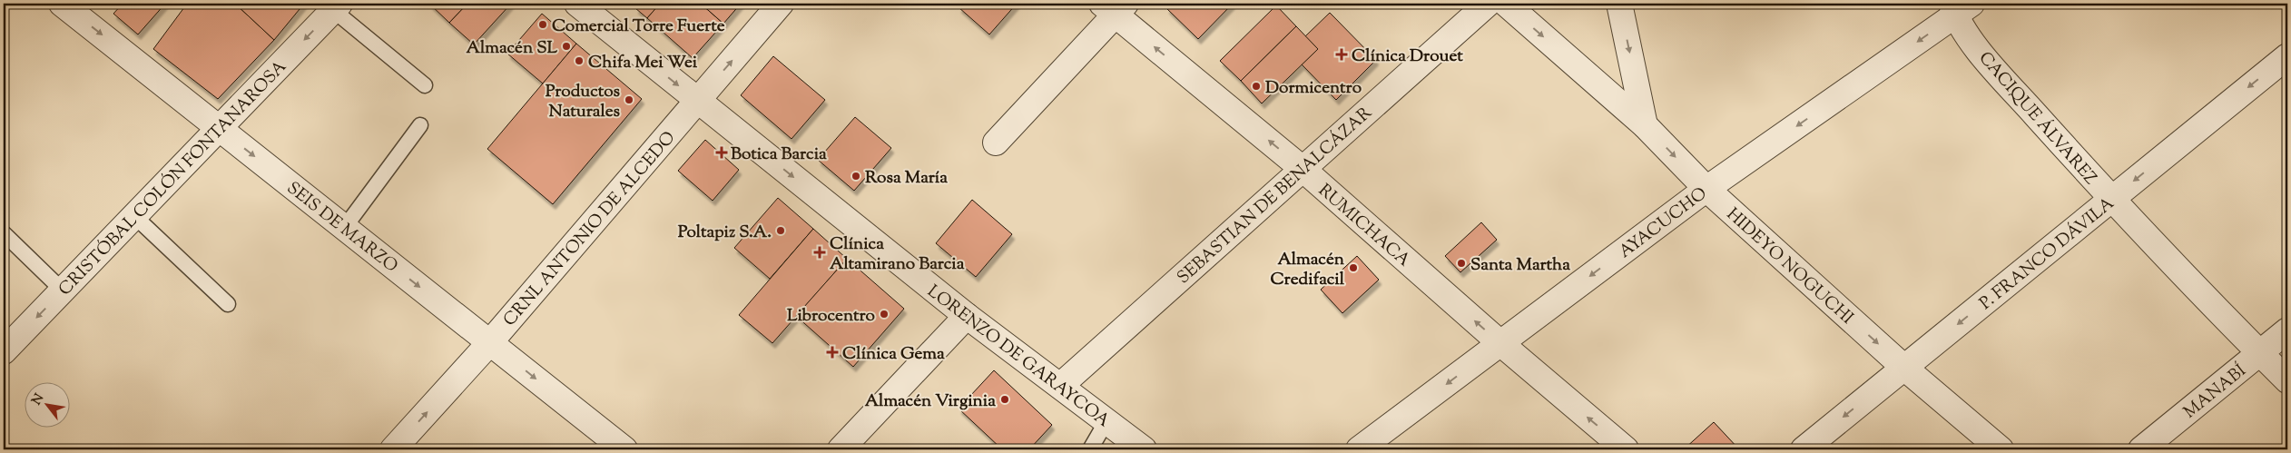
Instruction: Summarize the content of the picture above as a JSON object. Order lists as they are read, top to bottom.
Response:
{
  "streets": {
    "street": [
      "CACIQUE ÁLVAREZ",
      "CRISTÓBAL COLÓN FONTANAROSA",
      "SEBASTIAN DE BENALCÁZAR",
      "AYACUCHO",
      "RUMICHACA",
      "SEIS DE MARZO",
      "CRNL ANTONIO DE ALCEDO",
      "P. FRANCO DÁVILA",
      "HIDEYO NOGUCHI",
      "LORENZO DE GARAYCOA",
      "MANABÍ"
    ]
  },
  "crossings": [
    ["CACIQUE ÁLVAREZ", "AYACUCHO"],
    ["CACIQUE ÁLVAREZ", "P. FRANCO DÁVILA"],
    ["CACIQUE ÁLVAREZ", "MANABÍ"],
    ["CRISTÓBAL COLÓN FONTANAROSA", "SEIS DE MARZO"],
    ["SEBASTIAN DE BENALCÁZAR", "RUMICHACA"],
    ["SEBASTIAN DE BENALCÁZAR", "LORENZO DE GARAYCOA"],
    ["AYACUCHO", "RUMICHACA"],
    ["AYACUCHO", "HIDEYO NOGUCHI"],
    ["SEIS DE MARZO", "CRNL ANTONIO DE ALCEDO"],
    ["CRNL ANTONIO DE ALCEDO", "LORENZO DE GARAYCOA"],
    ["P. FRANCO DÁVILA", "HIDEYO NOGUCHI"]
  ],
  "one_way": [
    "CRISTÓBAL COLÓN FONTANAROSA",
    "AYACUCHO",
    "RUMICHACA",
    "SEIS DE MARZO",
    "CRNL ANTONIO DE ALCEDO",
    "P. FRANCO DÁVILA",
    "HIDEYO NOGUCHI",
    "LORENZO DE GARAYCOA"
  ],
  "places": {
    "other": [
      "Comercial Torre Fuerte",
      "Almacén SL",
      "Chifa Mei Wei",
      "Dormicentro",
      "Productos Naturales",
      "Rosa María",
      "Poltapiz S.A.",
      "Santa Martha",
      "Almacén Credifacil",
      "Librocentro",
      "Almacén Virginia"
    ],
    "health": [
      "Clínica Drouet",
      "Botica Barcia",
      "Clínica Altamirano Barcia",
      "Clínica Gema"
    ]
  },
  "north": "top left"
}
